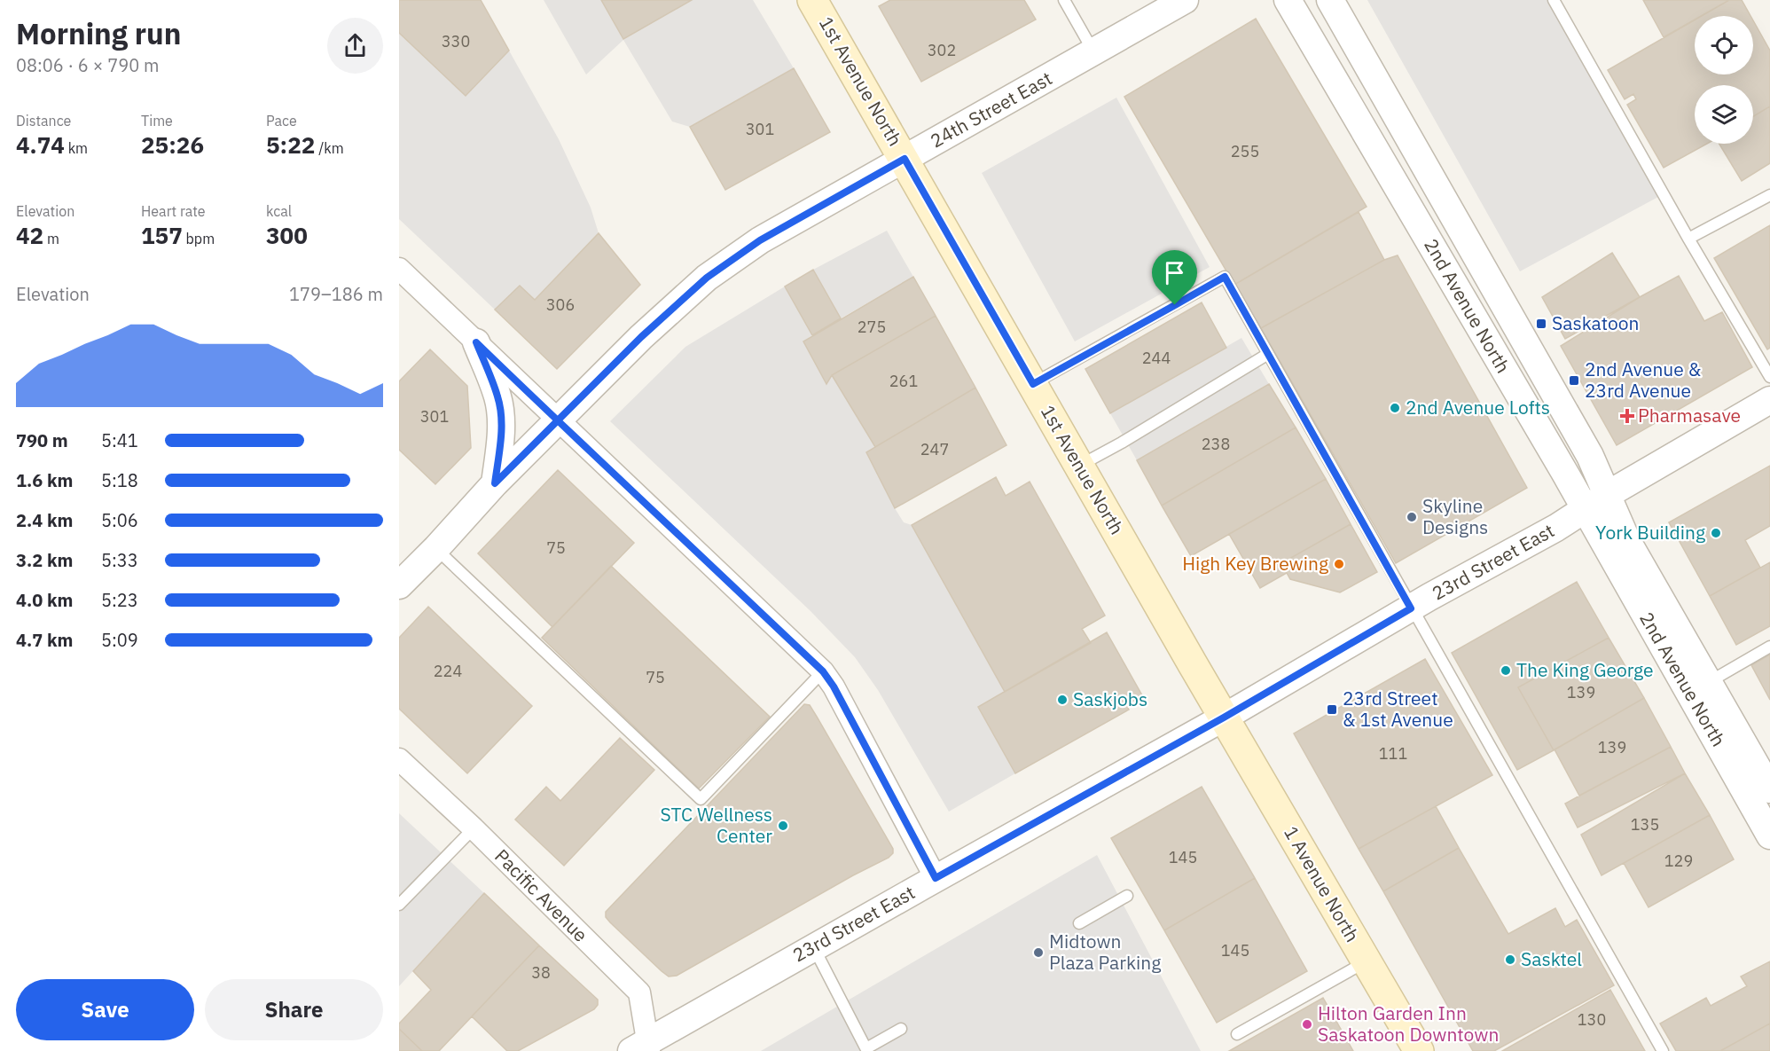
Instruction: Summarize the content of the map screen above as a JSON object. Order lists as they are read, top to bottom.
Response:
{
  "streets": {
    "main road": ["1st Avenue North", "1 Avenue North"],
    "street": [
      "24th Street East",
      "2nd Avenue North",
      "23rd Street East",
      "Pacific Avenue"
    ]
  },
  "crossings": [
    ["1st Avenue North", "24th Street East"],
    ["1st Avenue North", "23rd Street East"],
    ["1st Avenue North", "1 Avenue North"],
    ["2nd Avenue North", "23rd Street East"],
    ["23rd Street East", "1 Avenue North"],
    ["23rd Street East", "Pacific Avenue"]
  ],
  "places": {
    "transit": ["Saskatoon", "2nd Avenue & 23rd Avenue", "23rd Street & 1st Avenue"],
    "other": [
      "2nd Avenue Lofts",
      "Skyline Designs",
      "York Building",
      "High Key Brewing",
      "The King George",
      "Saskjobs",
      "STC Wellness Center",
      "Midtown Plaza Parking",
      "Sasktel",
      "Hilton Garden Inn Saskatoon Downtown"
    ],
    "health": ["Pharmasave"]
  },
  "house_numbers": [
    "330",
    "302",
    "301",
    "255",
    "306",
    "275",
    "244",
    "261",
    "301",
    "238",
    "247",
    "75",
    "224",
    "75",
    "139",
    "139",
    "111",
    "135",
    "145",
    "129",
    "145",
    "38",
    "130"
  ],
  "page": {
    "heading": ["Morning run", "08:06 · 6 × 790 m"],
    "stats": [
      ["Distance", "4.74 km"],
      ["Time", "25:26"],
      ["Pace", "5:22 /km"],
      ["Elevation", "42 m"],
      ["Heart rate", "157 bpm"],
      ["kcal", "300"]
    ],
    "chart": ["Elevation", "179–186 m"],
    "list": [
      {
        "name": "790 m",
        "note": "5:41"
      },
      {
        "name": "1.6 km",
        "note": "5:18"
      },
      {
        "name": "2.4 km",
        "note": "5:06"
      },
      {
        "name": "3.2 km",
        "note": "5:33"
      },
      {
        "name": "4.0 km",
        "note": "5:23"
      },
      {
        "name": "4.7 km",
        "note": "5:09"
      }
    ],
    "buttons": ["Save", "Share"]
  }
}
